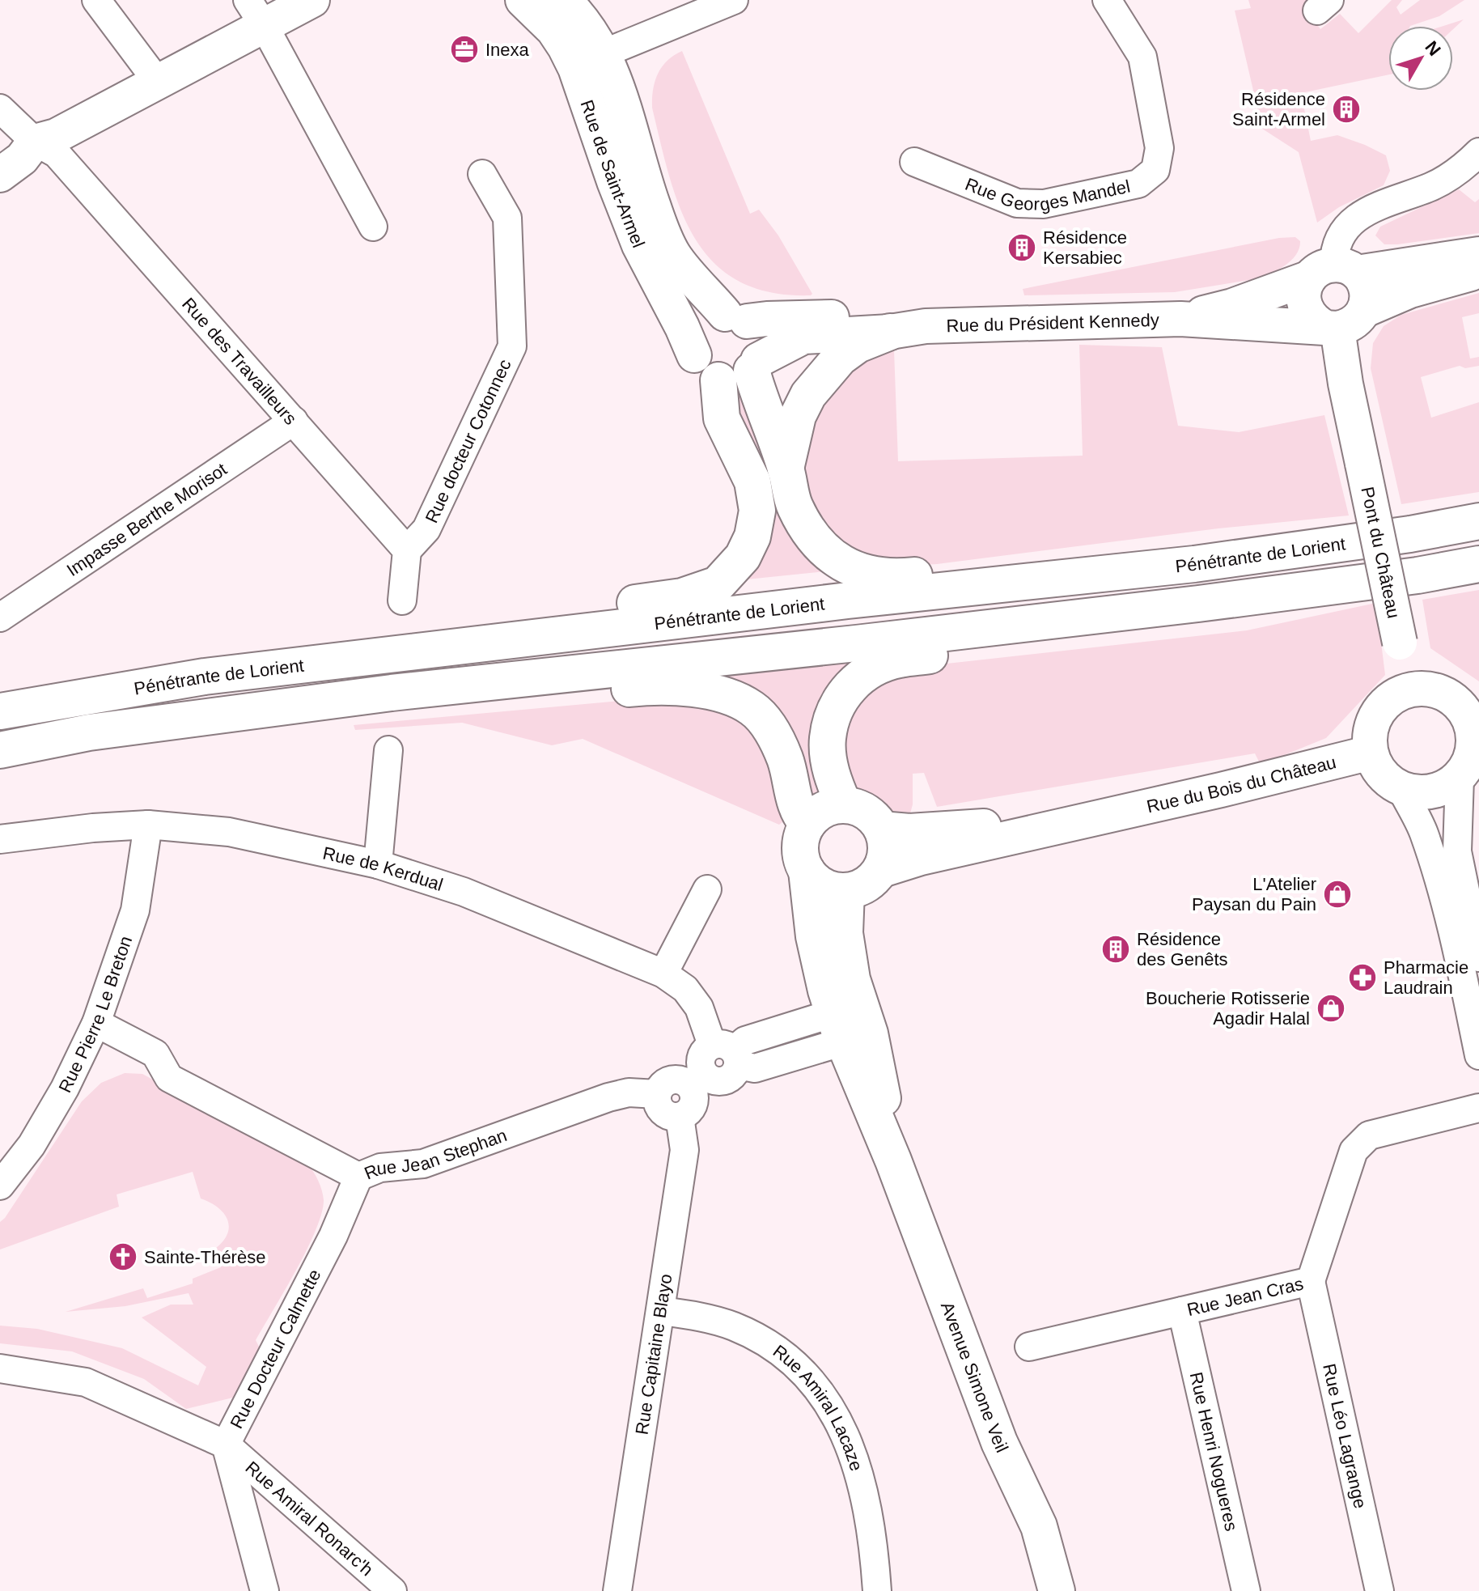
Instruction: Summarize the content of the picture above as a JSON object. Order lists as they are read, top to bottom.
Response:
{
  "streets": {
    "main road": ["Pénétrante de Lorient", "Avenue Simone Veil"],
    "street": [
      "Rue de Saint-Armel",
      "Rue Georges Mandel",
      "Rue du Président Kennedy",
      "Rue des Travailleurs",
      "Rue docteur Cotonnec",
      "Impasse Berthe Morisot",
      "Pont du Château",
      "Rue du Bois du Château",
      "Rue de Kerdual",
      "Rue Pierre Le Breton",
      "Rue Jean Stephan",
      "Rue Jean Cras",
      "Rue Docteur Calmette",
      "Rue Capitaine Blayo",
      "Rue Amiral Lacaze",
      "Rue Léo Lagrange",
      "Rue Henri Nogueres",
      "Rue Amiral Ronarc'h"
    ]
  },
  "crossings": [
    ["Rue de Saint-Armel", "Rue du Président Kennedy"],
    ["Rue du Président Kennedy", "Pont du Château"],
    ["Rue des Travailleurs", "Rue docteur Cotonnec"],
    ["Rue des Travailleurs", "Impasse Berthe Morisot"],
    ["Pont du Château", "Rue du Bois du Château"],
    ["Rue du Bois du Château", "Avenue Simone Veil"],
    ["Rue de Kerdual", "Rue Pierre Le Breton"],
    ["Rue Pierre Le Breton", "Rue Jean Stephan"],
    ["Rue Jean Stephan", "Rue Docteur Calmette"],
    ["Rue Jean Stephan", "Rue Capitaine Blayo"],
    ["Rue Jean Cras", "Rue Léo Lagrange"],
    ["Rue Jean Cras", "Rue Henri Nogueres"],
    ["Rue Docteur Calmette", "Rue Amiral Ronarc'h"],
    ["Rue Capitaine Blayo", "Rue Amiral Lacaze"]
  ],
  "places": {
    "office": ["Inexa"],
    "building": ["Résidence Saint-Armel", "Résidence Kersabiec", "Résidence des Genêts"],
    "shop": ["L'Atelier Paysan du Pain", "Boucherie Rotisserie Agadir Halal"],
    "pharmacy": ["Pharmacie Laudrain"],
    "church": ["Sainte-Thérèse"]
  },
  "north": "top right"
}
